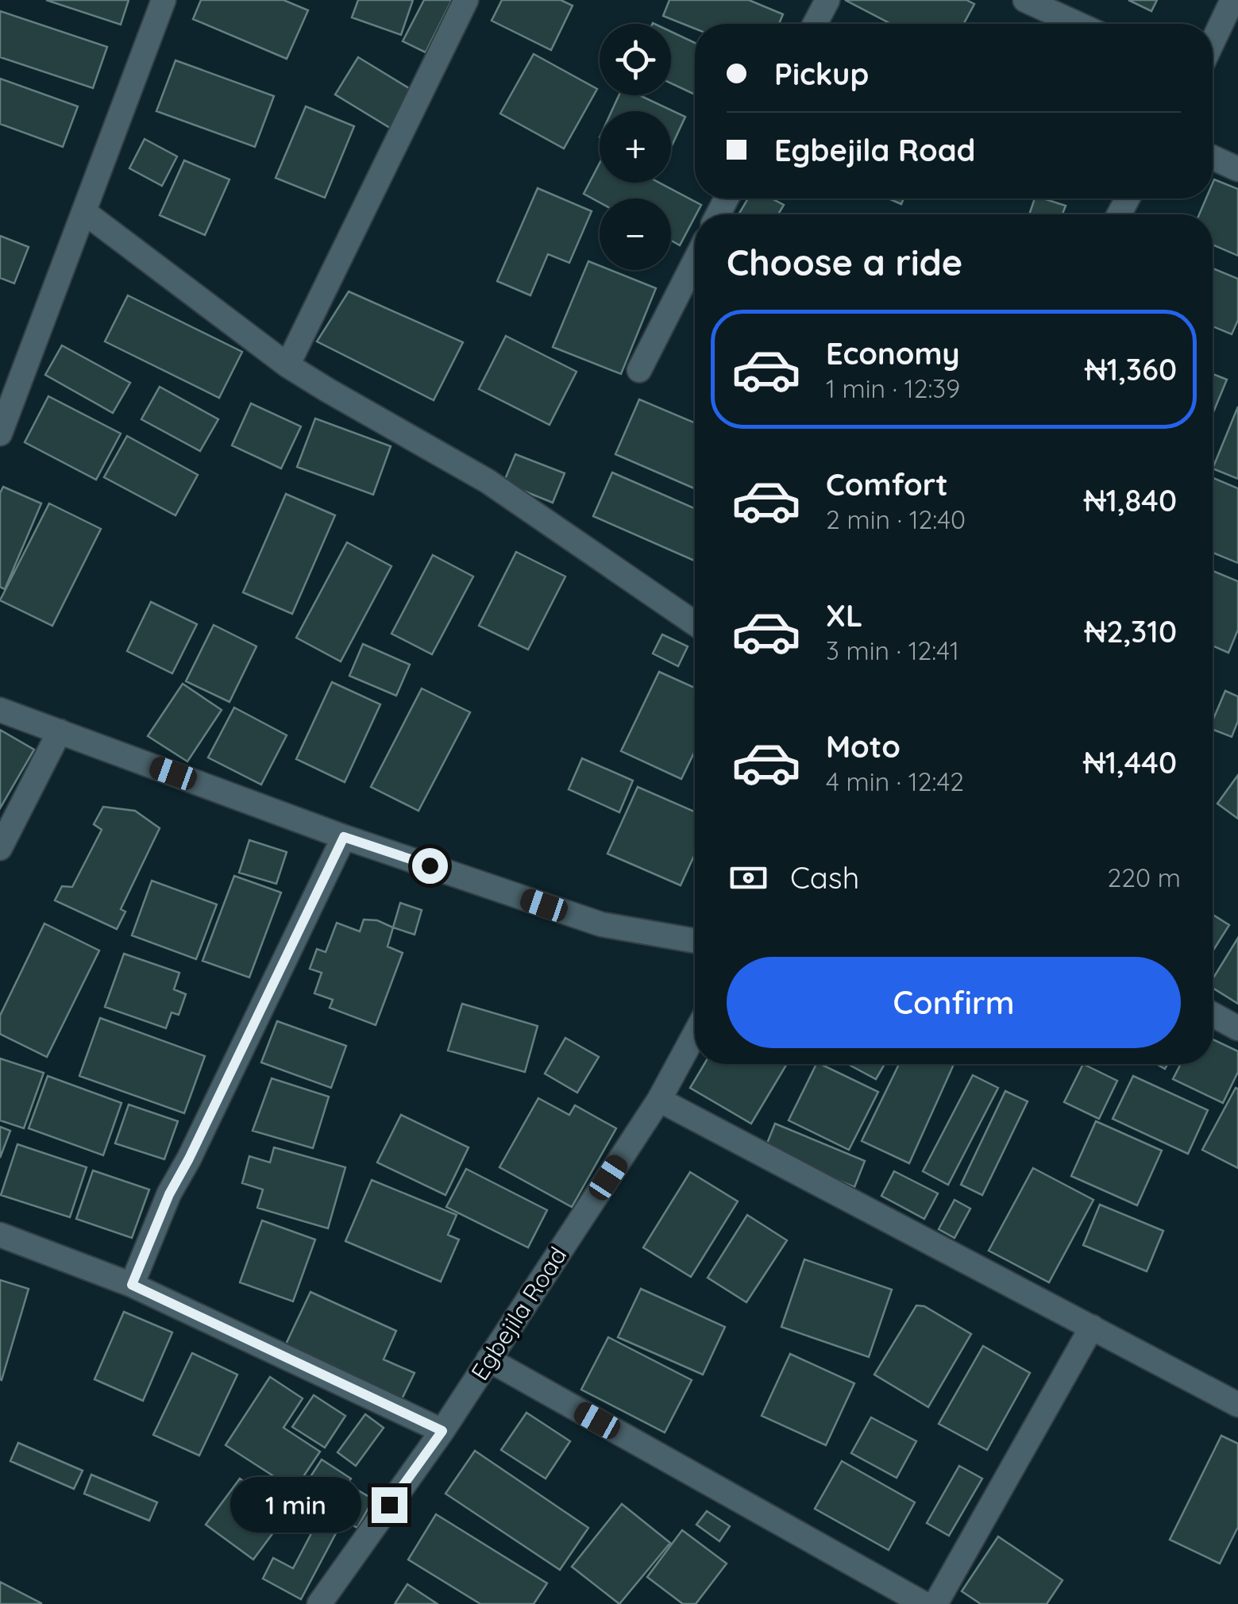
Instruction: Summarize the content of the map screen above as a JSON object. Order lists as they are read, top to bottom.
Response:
{
  "streets": {
    "street": ["Egbejila Road"]
  },
  "page": {
    "map_buttons": ["+", "−"],
    "banner": ["Pickup", "Egbejila Road"],
    "heading": "Choose a ride",
    "list": [
      {
        "name": "Economy",
        "note": "1 min · 12:39",
        "value": "₦1,360"
      },
      {
        "name": "Comfort",
        "note": "2 min · 12:40",
        "value": "₦1,840"
      },
      {
        "name": "XL",
        "note": "3 min · 12:41",
        "value": "₦2,310"
      },
      {
        "name": "Moto",
        "note": "4 min · 12:42",
        "value": "₦1,440"
      }
    ],
    "pay": ["Cash", "220 m"],
    "buttons": "Confirm",
    "bubble": "1 min"
  }
}
